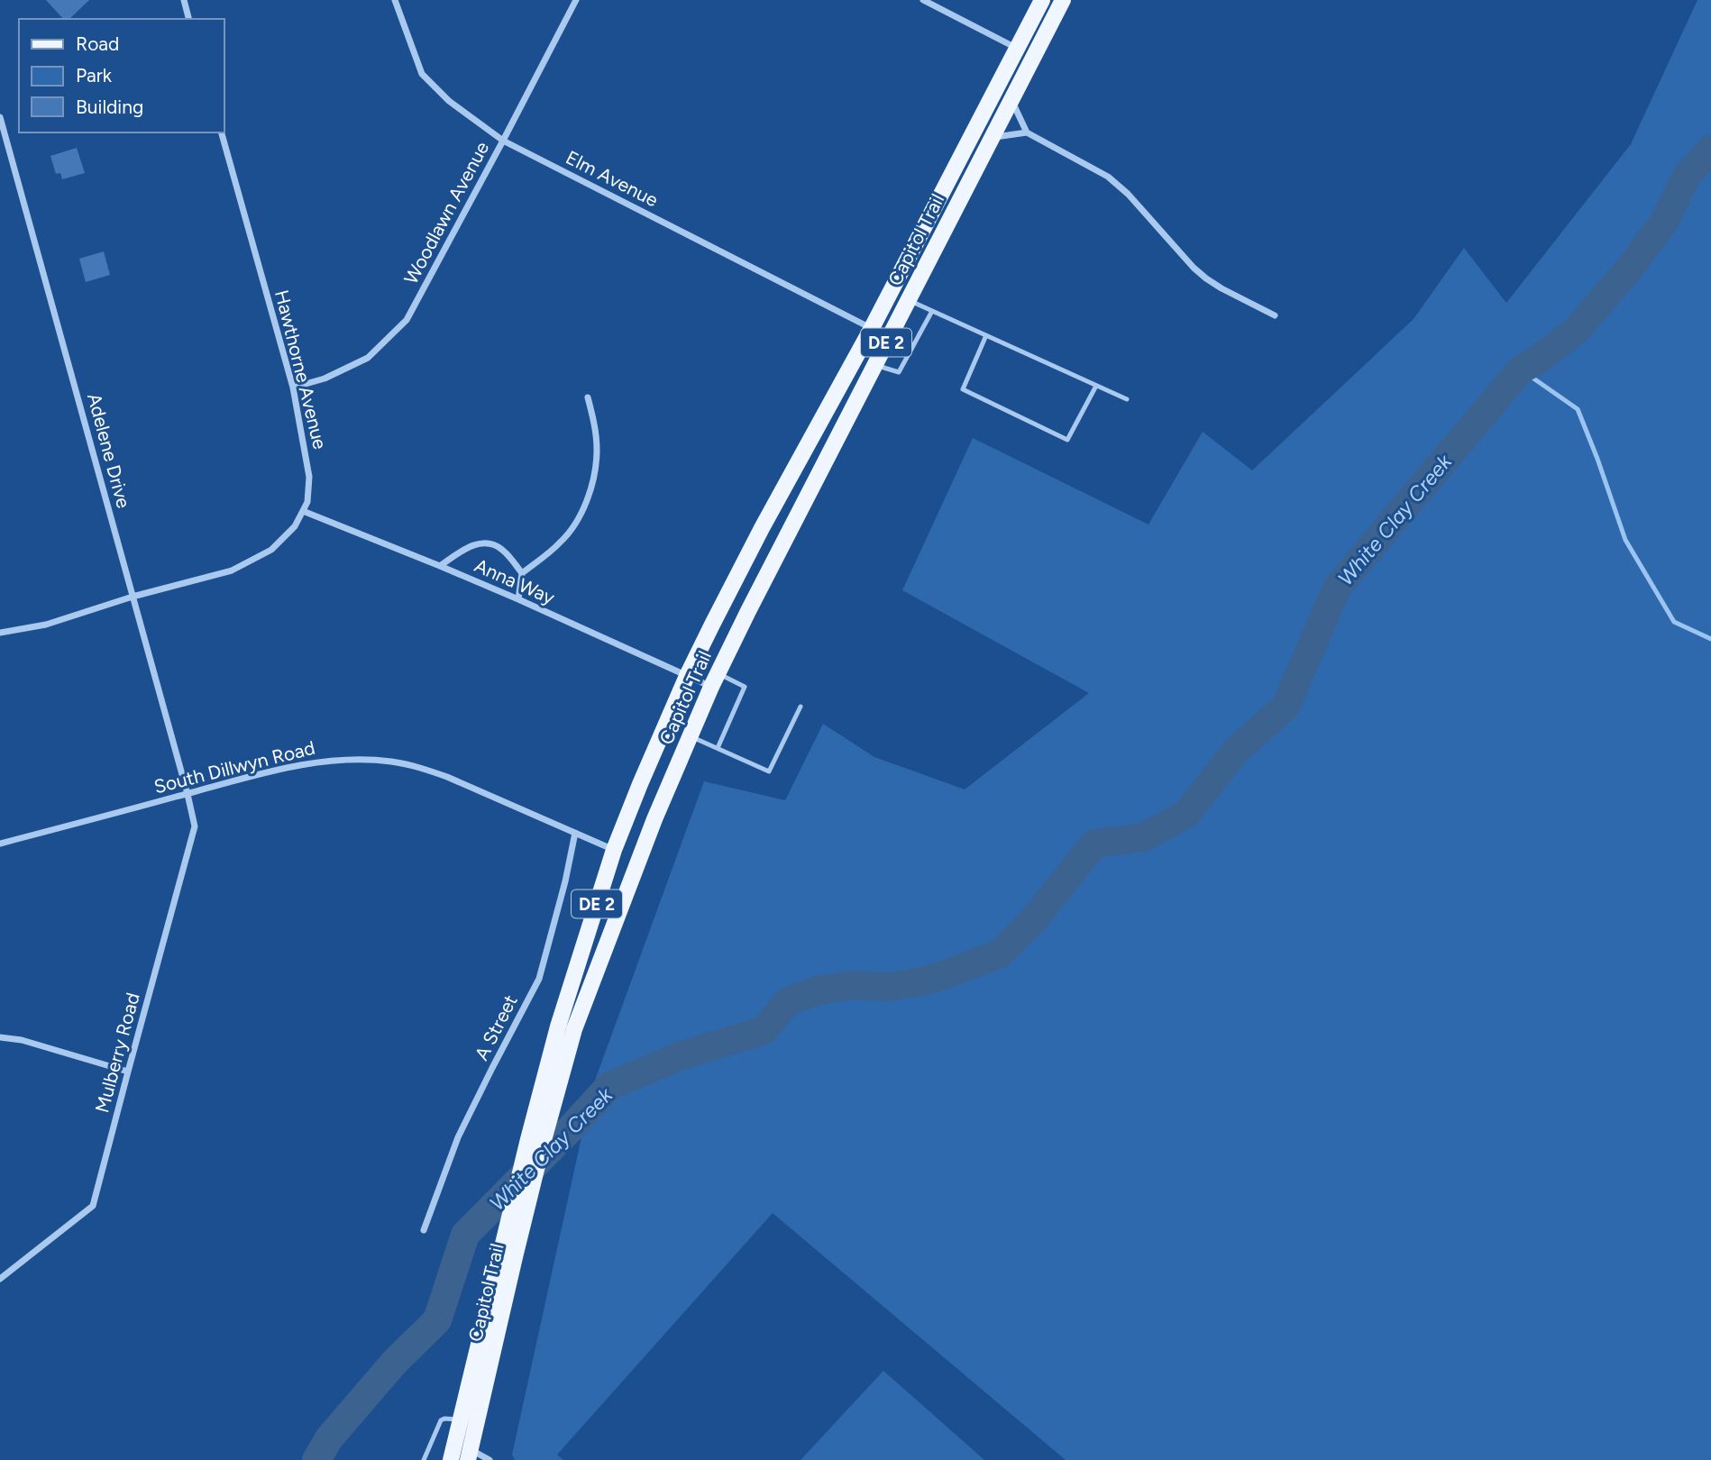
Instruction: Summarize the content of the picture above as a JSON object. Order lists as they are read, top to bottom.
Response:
{
  "streets": {
    "main road": ["Capitol Trail", "DE 2"],
    "street": [
      "Elm Avenue",
      "Woodlawn Avenue",
      "Hawthorne Avenue",
      "Adelene Drive",
      "Anna Way",
      "South Dillwyn Road",
      "A Street",
      "Mulberry Road"
    ]
  },
  "crossings": [
    ["Elm Avenue", "Woodlawn Avenue"],
    ["Elm Avenue", "Capitol Trail"],
    ["Woodlawn Avenue", "Hawthorne Avenue"],
    ["Capitol Trail", "Anna Way"],
    ["Capitol Trail", "South Dillwyn Road"],
    ["Hawthorne Avenue", "Adelene Drive"],
    ["Hawthorne Avenue", "Anna Way"],
    ["Adelene Drive", "South Dillwyn Road"],
    ["Adelene Drive", "Mulberry Road"],
    ["South Dillwyn Road", "A Street"],
    ["South Dillwyn Road", "Mulberry Road"]
  ],
  "water": ["White Clay Creek"],
  "legend": ["Road", "Park", "Building"]
}
